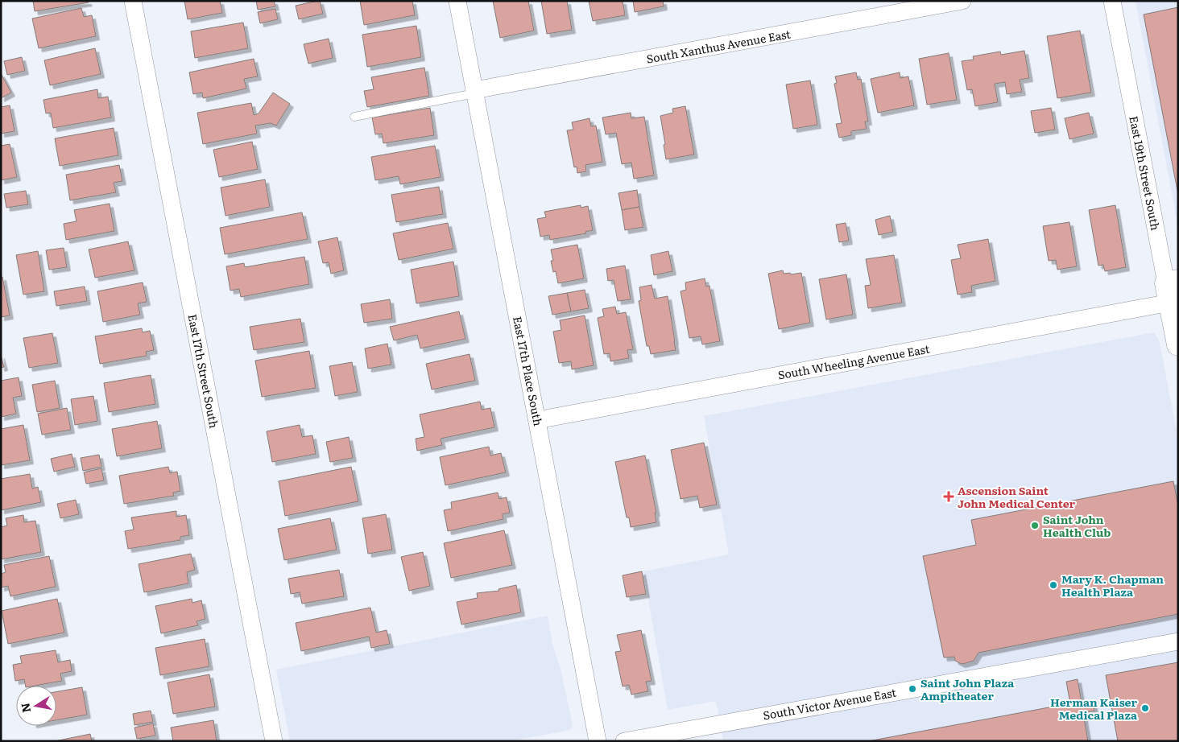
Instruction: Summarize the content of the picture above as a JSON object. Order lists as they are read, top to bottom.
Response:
{
  "streets": {
    "street": [
      "South Xanthus Avenue East",
      "East 19th Street South",
      "South Wheeling Avenue East",
      "East 17th Street South",
      "East 17th Place South",
      "South Victor Avenue East"
    ]
  },
  "crossings": [
    ["South Xanthus Avenue East", "East 17th Place South"],
    ["East 19th Street South", "South Wheeling Avenue East"],
    ["South Wheeling Avenue East", "East 17th Place South"]
  ],
  "places": {
    "health": ["Ascension Saint John Medical Center"],
    "other": [
      "Saint John Health Club",
      "Mary K. Chapman Health Plaza",
      "Saint John Plaza Ampitheater",
      "Herman Kaiser Medical Plaza"
    ]
  },
  "north": "left"
}
